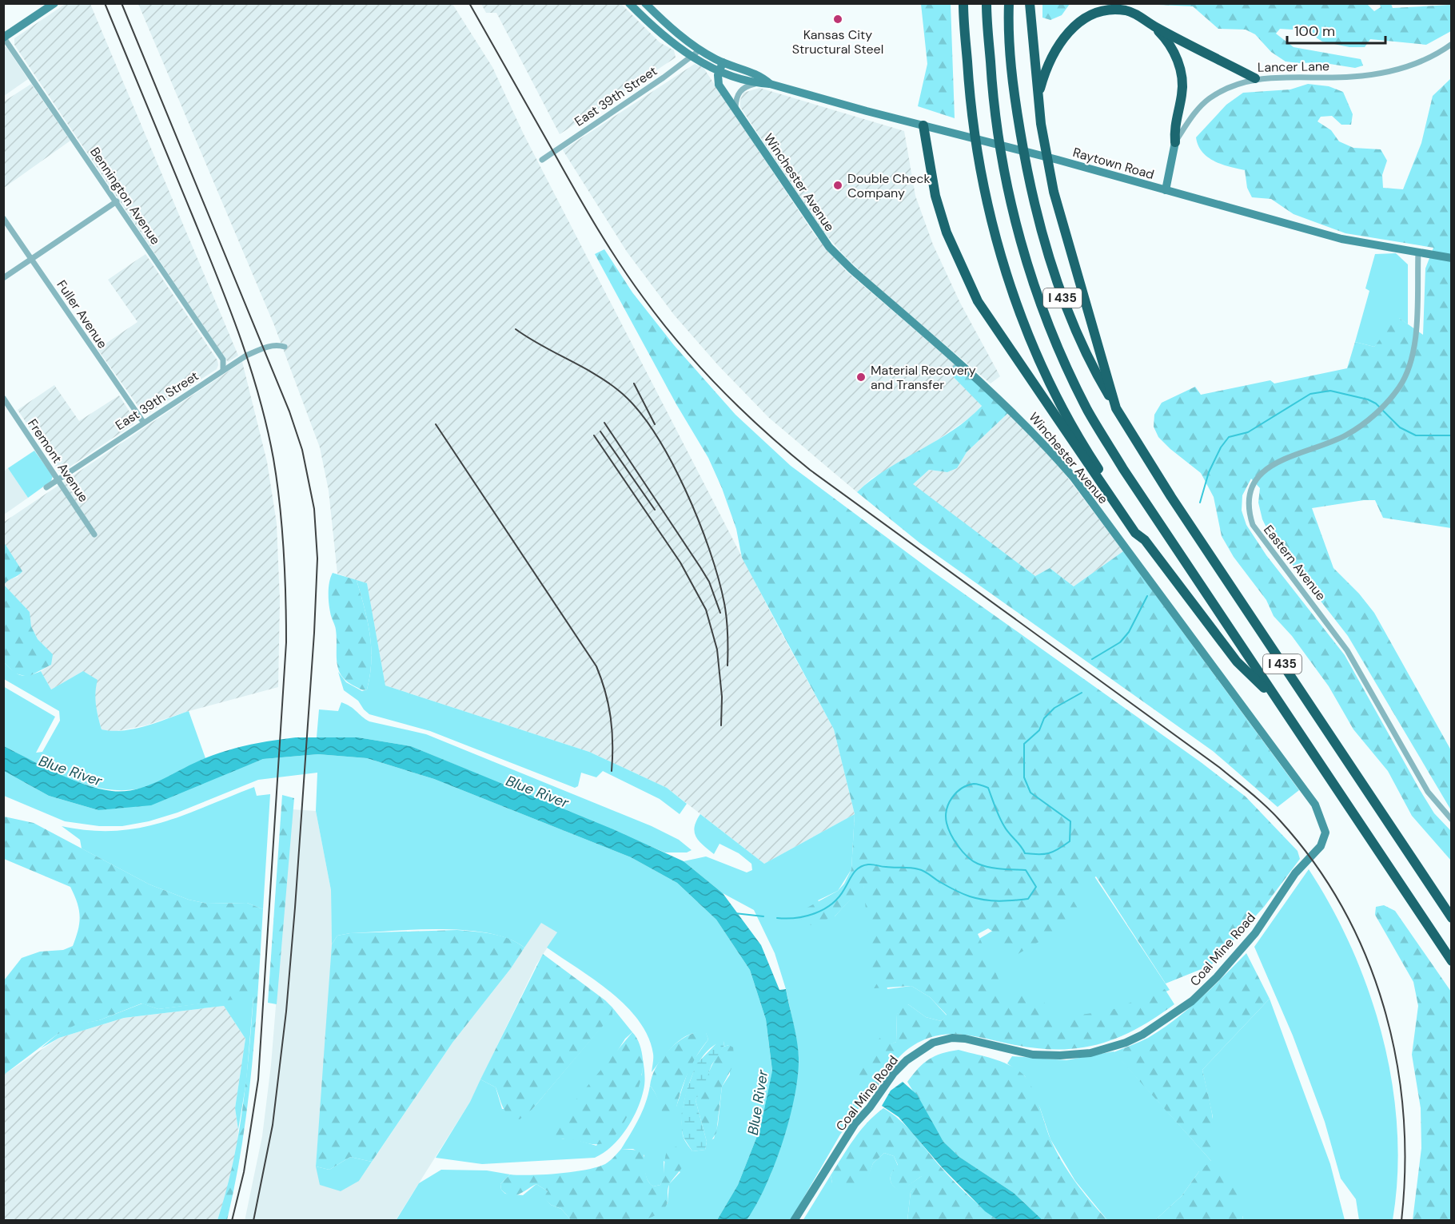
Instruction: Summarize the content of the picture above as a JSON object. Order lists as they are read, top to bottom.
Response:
{
  "streets": {
    "highway": ["I 435"],
    "street": [
      "Lancer Lane",
      "East 39th Street",
      "Raytown Road",
      "Winchester Avenue",
      "Bennington Avenue",
      "Fuller Avenue",
      "Fremont Avenue",
      "Eastern Avenue",
      "Coal Mine Road"
    ]
  },
  "crossings": [
    ["Lancer Lane", "Raytown Road"],
    ["East 39th Street", "Raytown Road"],
    ["East 39th Street", "Bennington Avenue"],
    ["East 39th Street", "Fuller Avenue"],
    ["East 39th Street", "Fremont Avenue"],
    ["Raytown Road", "Winchester Avenue"],
    ["Raytown Road", "Eastern Avenue"],
    ["Winchester Avenue", "Coal Mine Road"]
  ],
  "water": ["Blue River"],
  "places": ["Kansas City Structural Steel", "Double Check Company", "Material Recovery and Transfer"],
  "scale_bar": "100 m"
}
